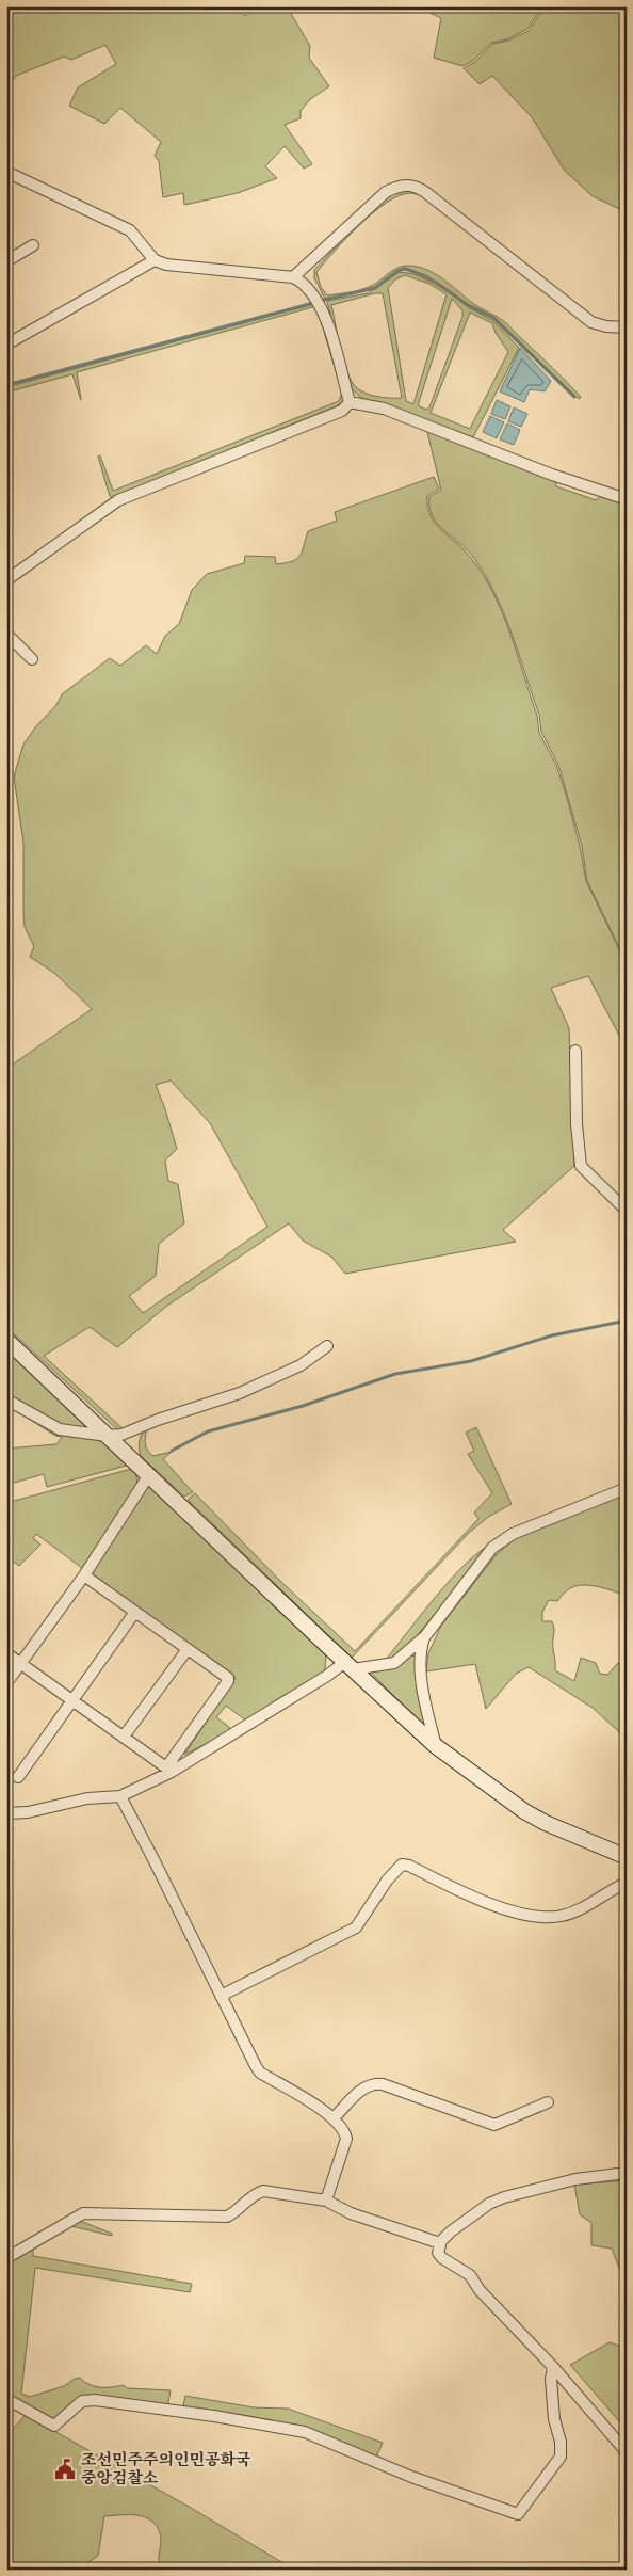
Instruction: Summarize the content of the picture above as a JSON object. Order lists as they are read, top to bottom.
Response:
{
  "places": {
    "public building": ["조선민주주의인민공화국 중앙검찰소"]
  }
}
